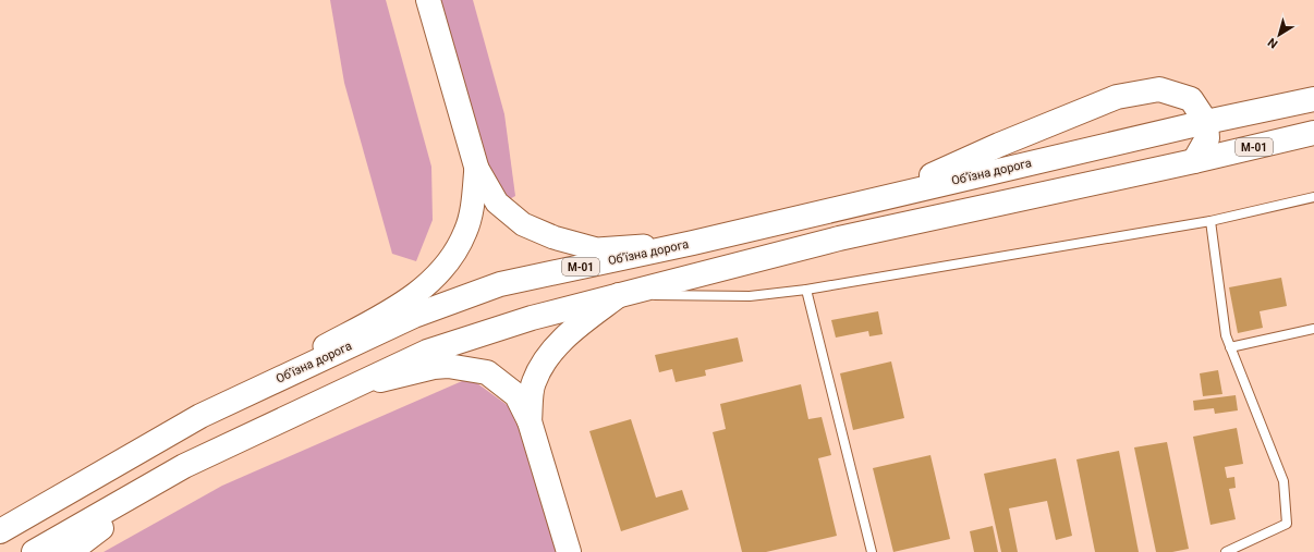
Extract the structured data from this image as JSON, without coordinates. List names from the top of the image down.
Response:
{
  "streets": {
    "main road": ["М-01", "Обʼїзна дорога"]
  },
  "north": "bottom left"
}
